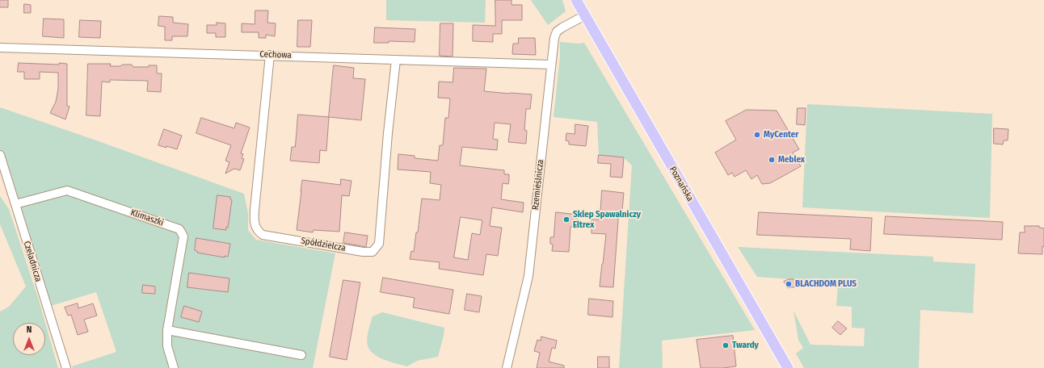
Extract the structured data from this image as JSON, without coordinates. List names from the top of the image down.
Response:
{
  "streets": {
    "main road": ["Poznańska"],
    "street": [
      "Cechowa",
      "Rzemieślnicza",
      "Klimaszki",
      "Spółdzielcza",
      "Czeladnicza"
    ]
  },
  "crossings": [
    ["Cechowa", "Rzemieślnicza"],
    ["Cechowa", "Spółdzielcza"],
    ["Poznańska", "Rzemieślnicza"],
    ["Klimaszki", "Czeladnicza"]
  ],
  "places": [
    "MyCenter",
    "Meblex",
    "Sklep Spawalniczy Eltrex",
    "BLACHDOM PLUS",
    "Twardy"
  ],
  "north": "top"
}
